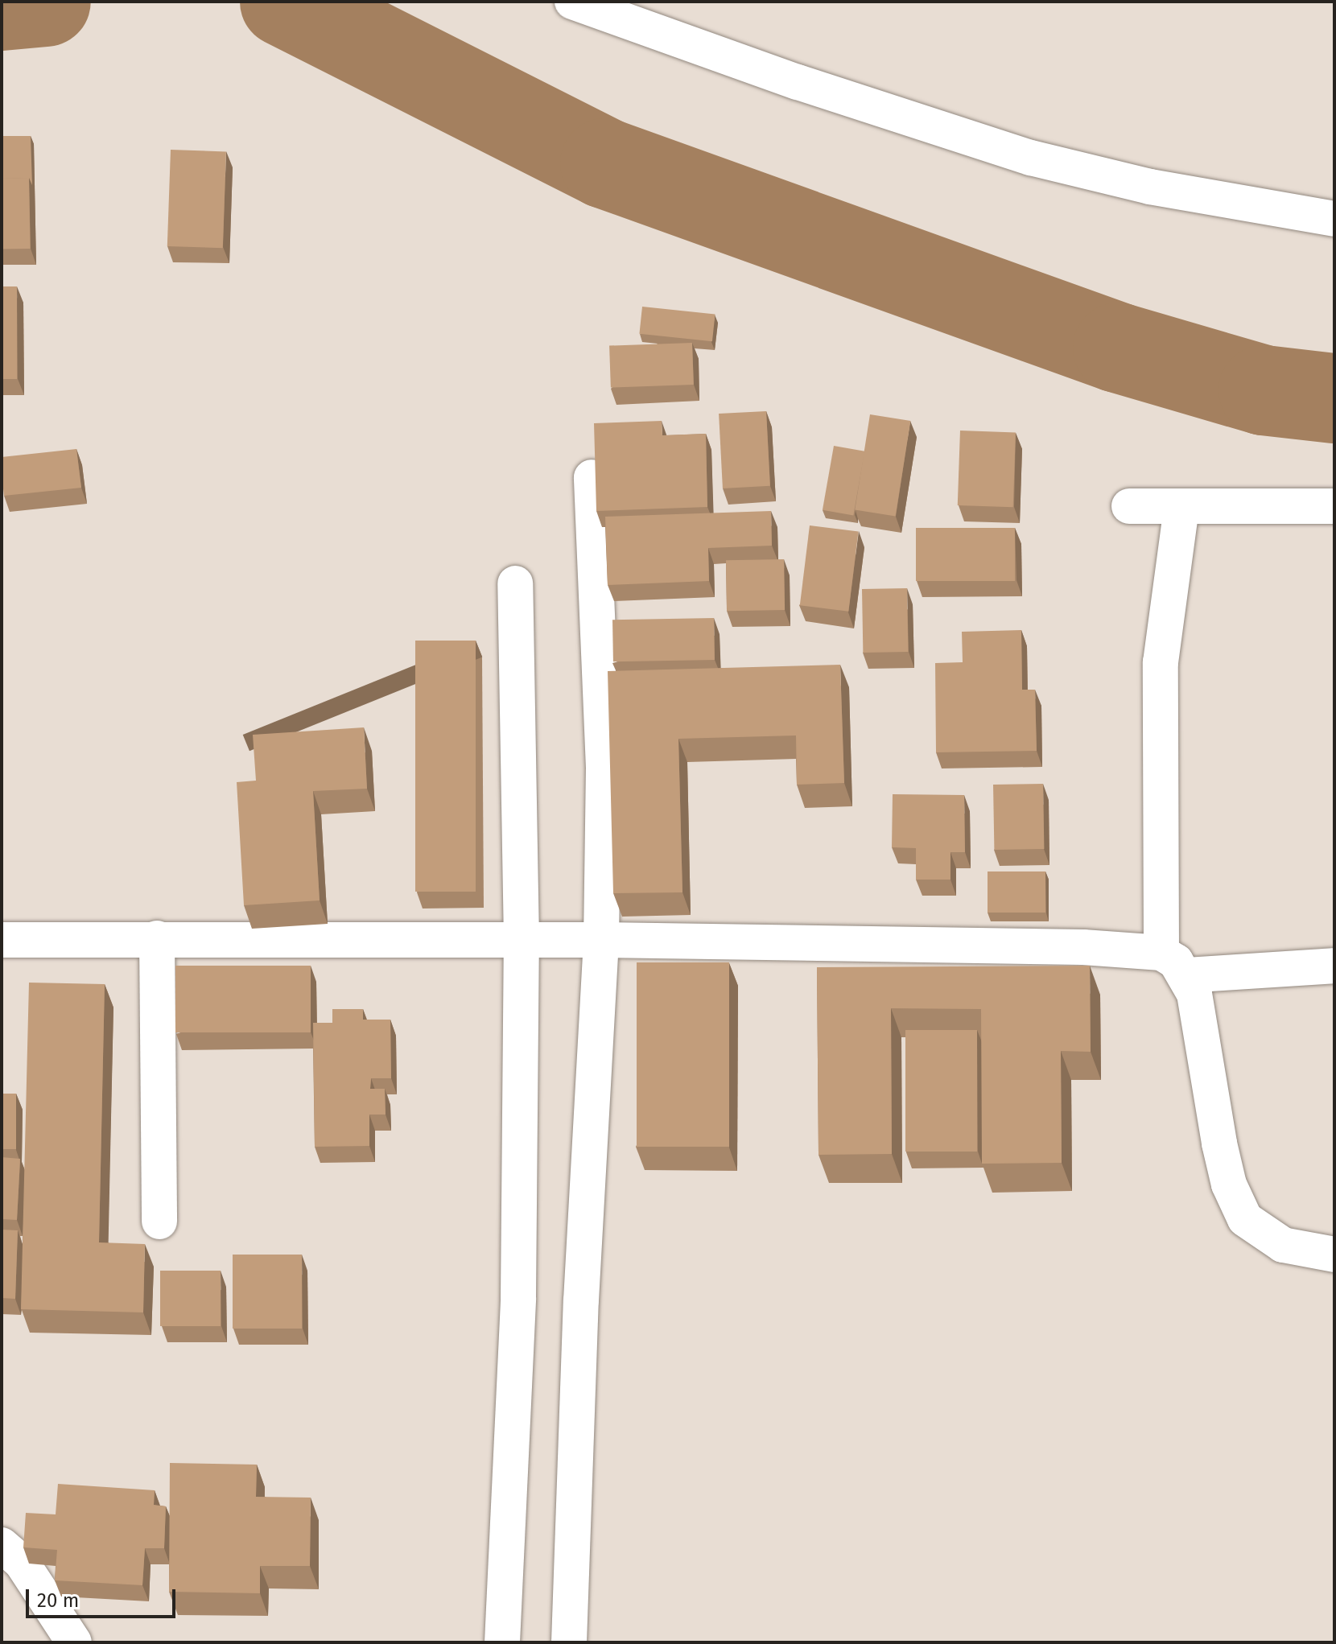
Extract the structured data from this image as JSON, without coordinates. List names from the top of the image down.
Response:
{
  "scale_bar": "20 m"
}
